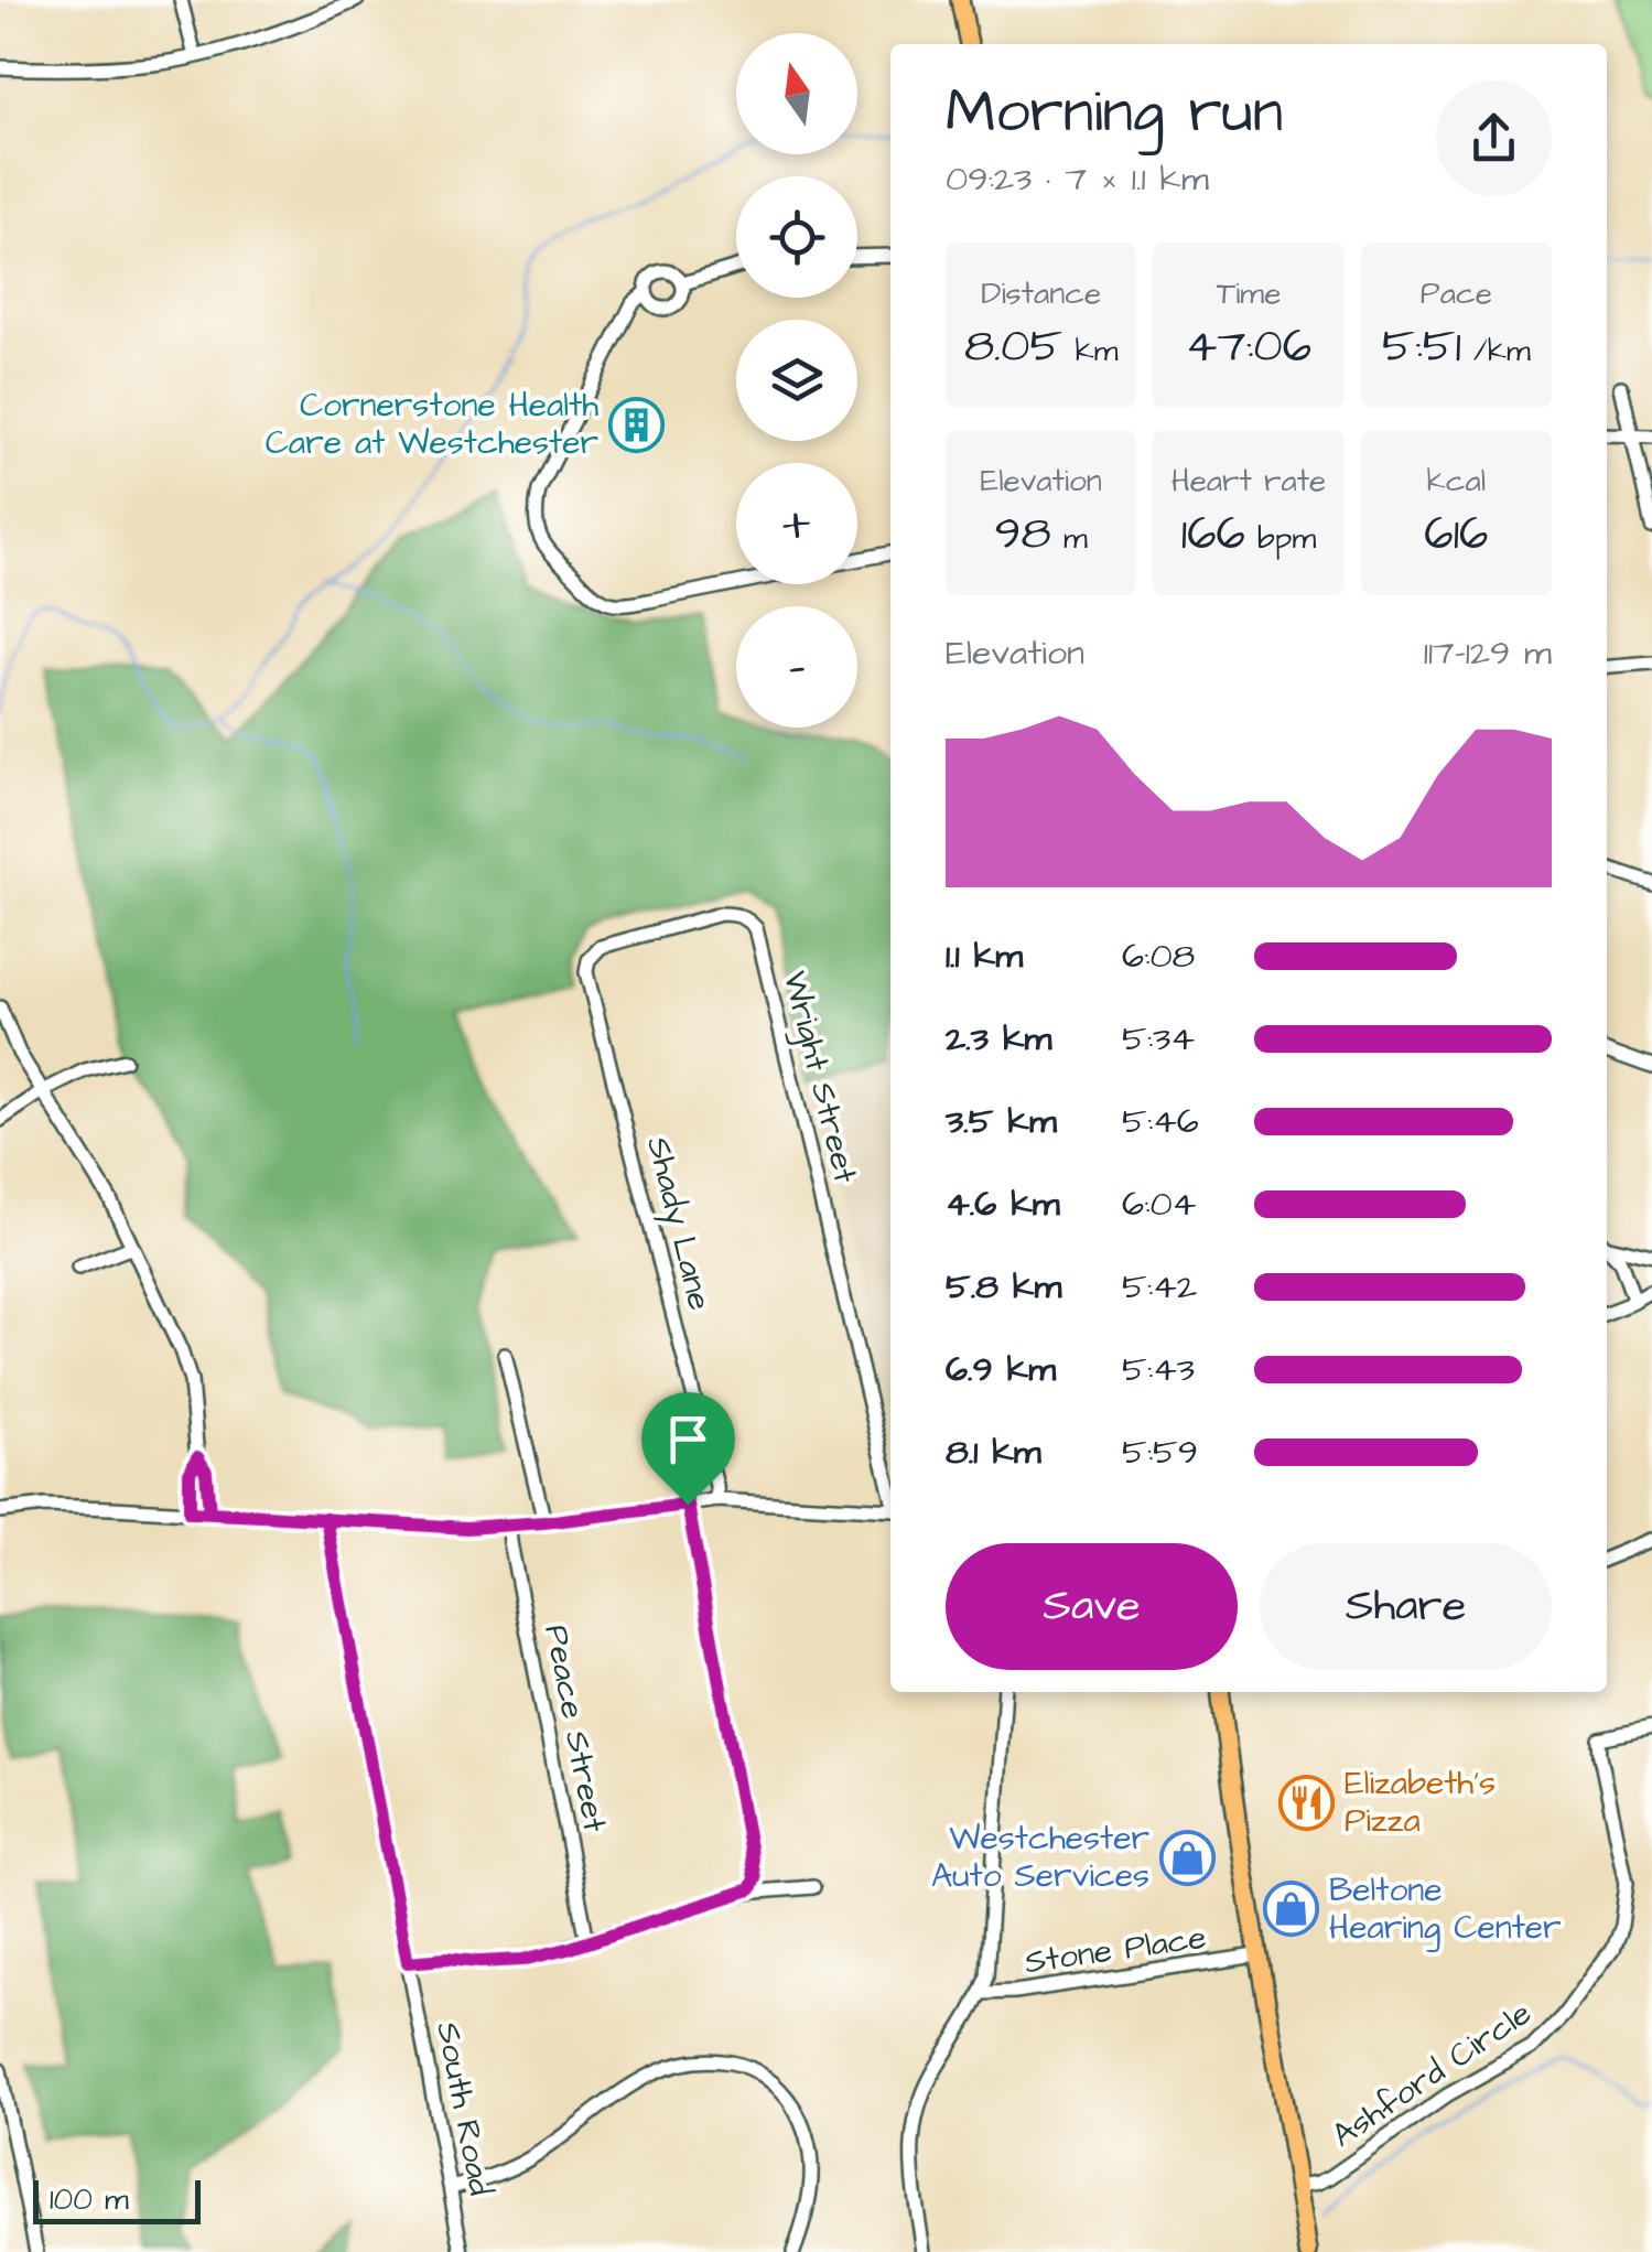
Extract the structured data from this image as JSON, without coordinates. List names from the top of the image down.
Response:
{
  "streets": {
    "street": [
      "Wright Street",
      "Shady Lane",
      "Peace Street",
      "Stone Place",
      "Ashford Circle",
      "South Road"
    ]
  },
  "crossings": [
    ["Wright Street", "Shady Lane"]
  ],
  "places": {
    "building": ["Cornerstone Health Care at Westchester"],
    "restaurant": ["Elizabeth's Pizza"],
    "shop": ["Westchester Auto Services", "Beltone Hearing Center"]
  },
  "scale_bar": "100 m",
  "north": "top",
  "page": {
    "map_buttons": ["+", "−"],
    "heading": ["Morning run", "09:23 · 7 × 1.1 km"],
    "stats": [
      ["Distance", "8.05 km"],
      ["Time", "47:06"],
      ["Pace", "5:51 /km"],
      ["Elevation", "98 m"],
      ["Heart rate", "166 bpm"],
      ["kcal", "616"]
    ],
    "chart": ["Elevation", "117–129 m"],
    "list": [
      {
        "name": "1.1 km",
        "note": "6:08"
      },
      {
        "name": "2.3 km",
        "note": "5:34"
      },
      {
        "name": "3.5 km",
        "note": "5:46"
      },
      {
        "name": "4.6 km",
        "note": "6:04"
      },
      {
        "name": "5.8 km",
        "note": "5:42"
      },
      {
        "name": "6.9 km",
        "note": "5:43"
      },
      {
        "name": "8.1 km",
        "note": "5:59"
      }
    ],
    "buttons": ["Save", "Share"],
    "scale": "100 m"
  }
}
